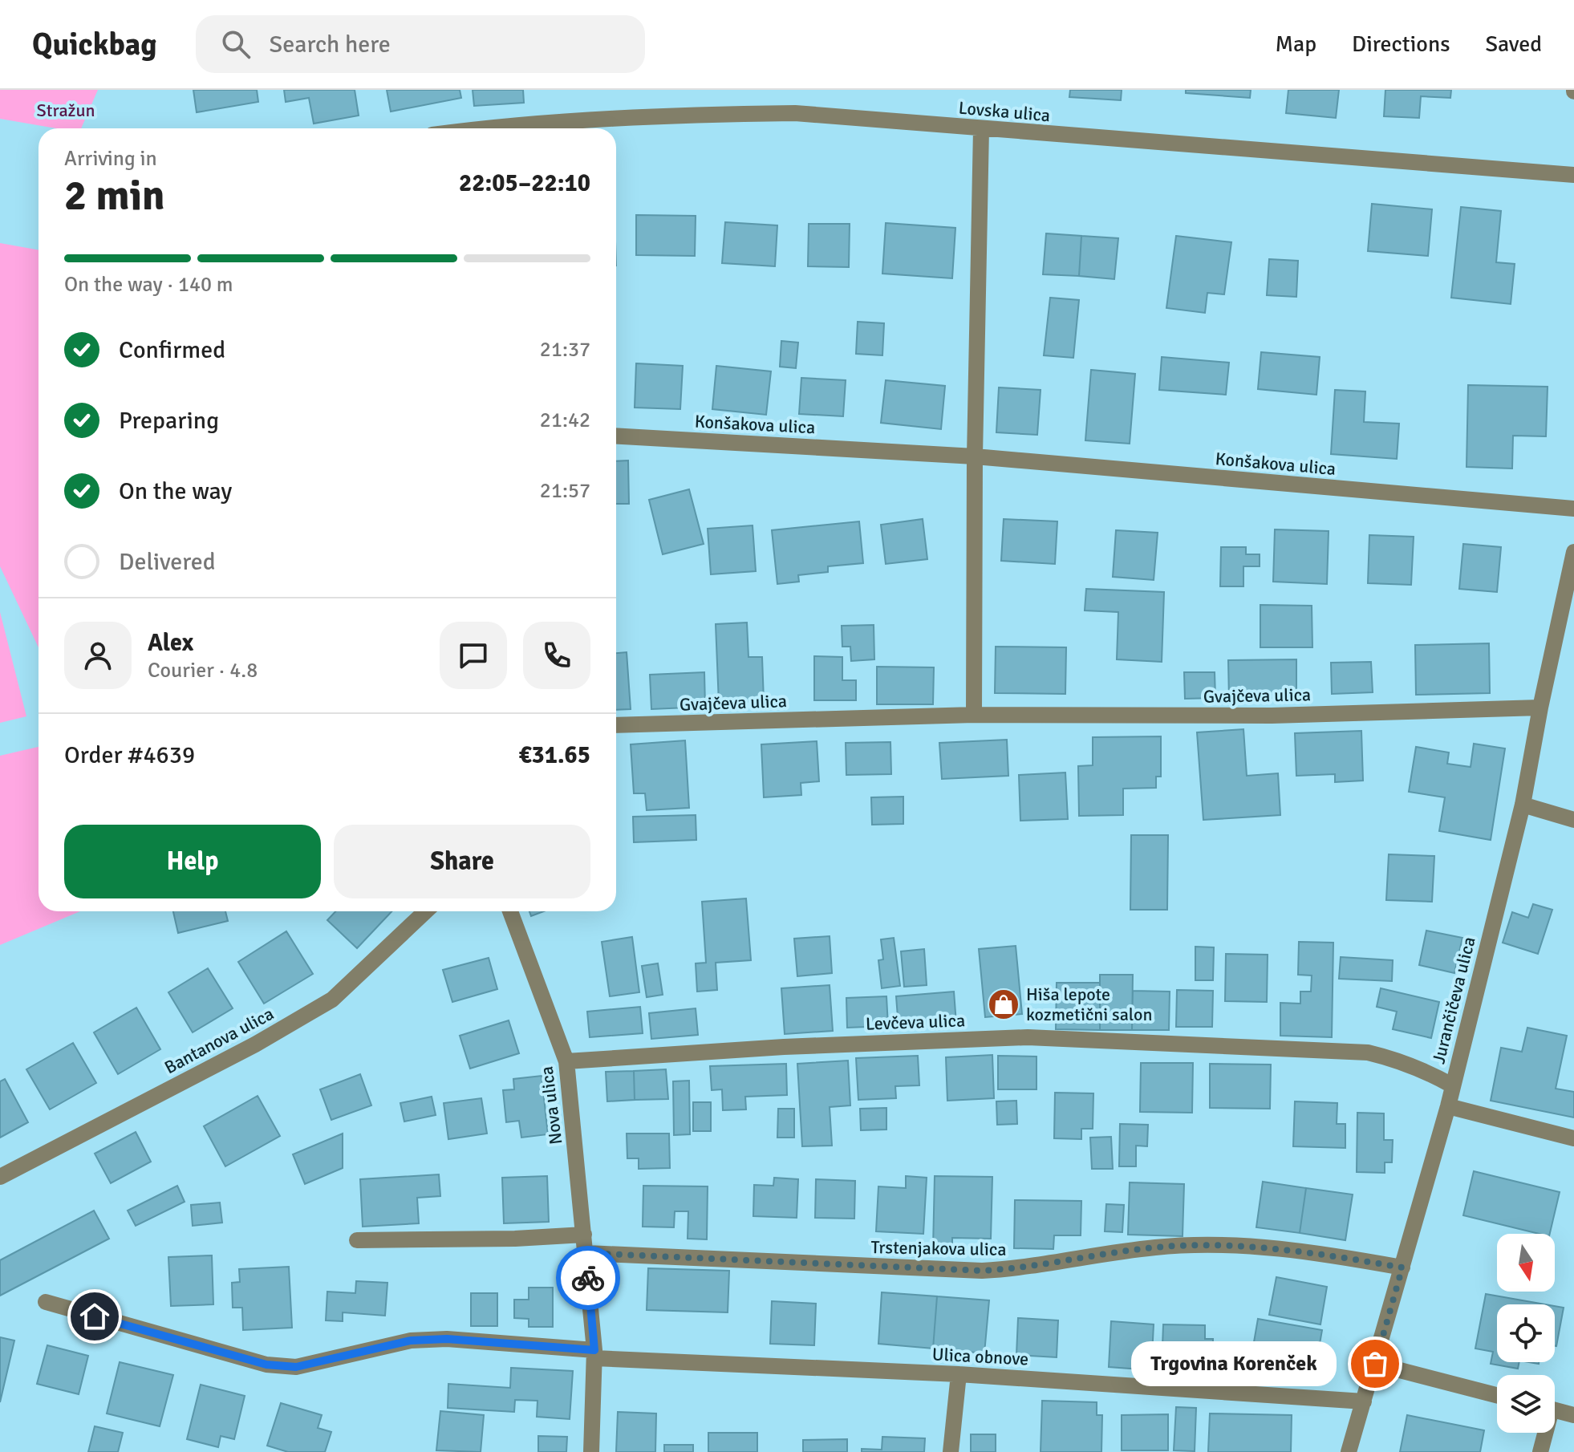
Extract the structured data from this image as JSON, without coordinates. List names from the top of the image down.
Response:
{
  "streets": {
    "street": [
      "Lovska ulica",
      "Konšakova ulica",
      "Gvajčeva ulica",
      "Jurančičeva ulica",
      "Levčeva ulica",
      "Bantanova ulica",
      "Nova ulica",
      "Trstenjakova ulica",
      "Ulica obnove"
    ]
  },
  "crossings": [
    ["Gvajčeva ulica", "Jurančičeva ulica"],
    ["Jurančičeva ulica", "Levčeva ulica"],
    ["Jurančičeva ulica", "Trstenjakova ulica"],
    ["Jurančičeva ulica", "Ulica obnove"],
    ["Levčeva ulica", "Nova ulica"],
    ["Nova ulica", "Trstenjakova ulica"],
    ["Nova ulica", "Ulica obnove"]
  ],
  "parks": ["Stražun"],
  "places": {
    "shop": ["Hiša lepote kozmetični salon"],
    "other": ["Trgovina Korenček"]
  },
  "north": "bottom",
  "page": {
    "header": "Quickbag",
    "search": "Search here",
    "nav": ["Map", "Directions", "Saved"],
    "heading": ["2 min", "Arriving in", "22:05–22:10"],
    "panel": [
      "Alex",
      "Courier · 4.8",
      "Order #4639",
      "€31.65"
    ],
    "bar": "On the way · 140 m",
    "list": [
      ["Confirmed", "21:37"],
      ["Preparing", "21:42"],
      ["On the way", "21:57"],
      "Delivered"
    ],
    "buttons": ["Help", "Share"],
    "bubble": "Trgovina Korenček"
  }
}
